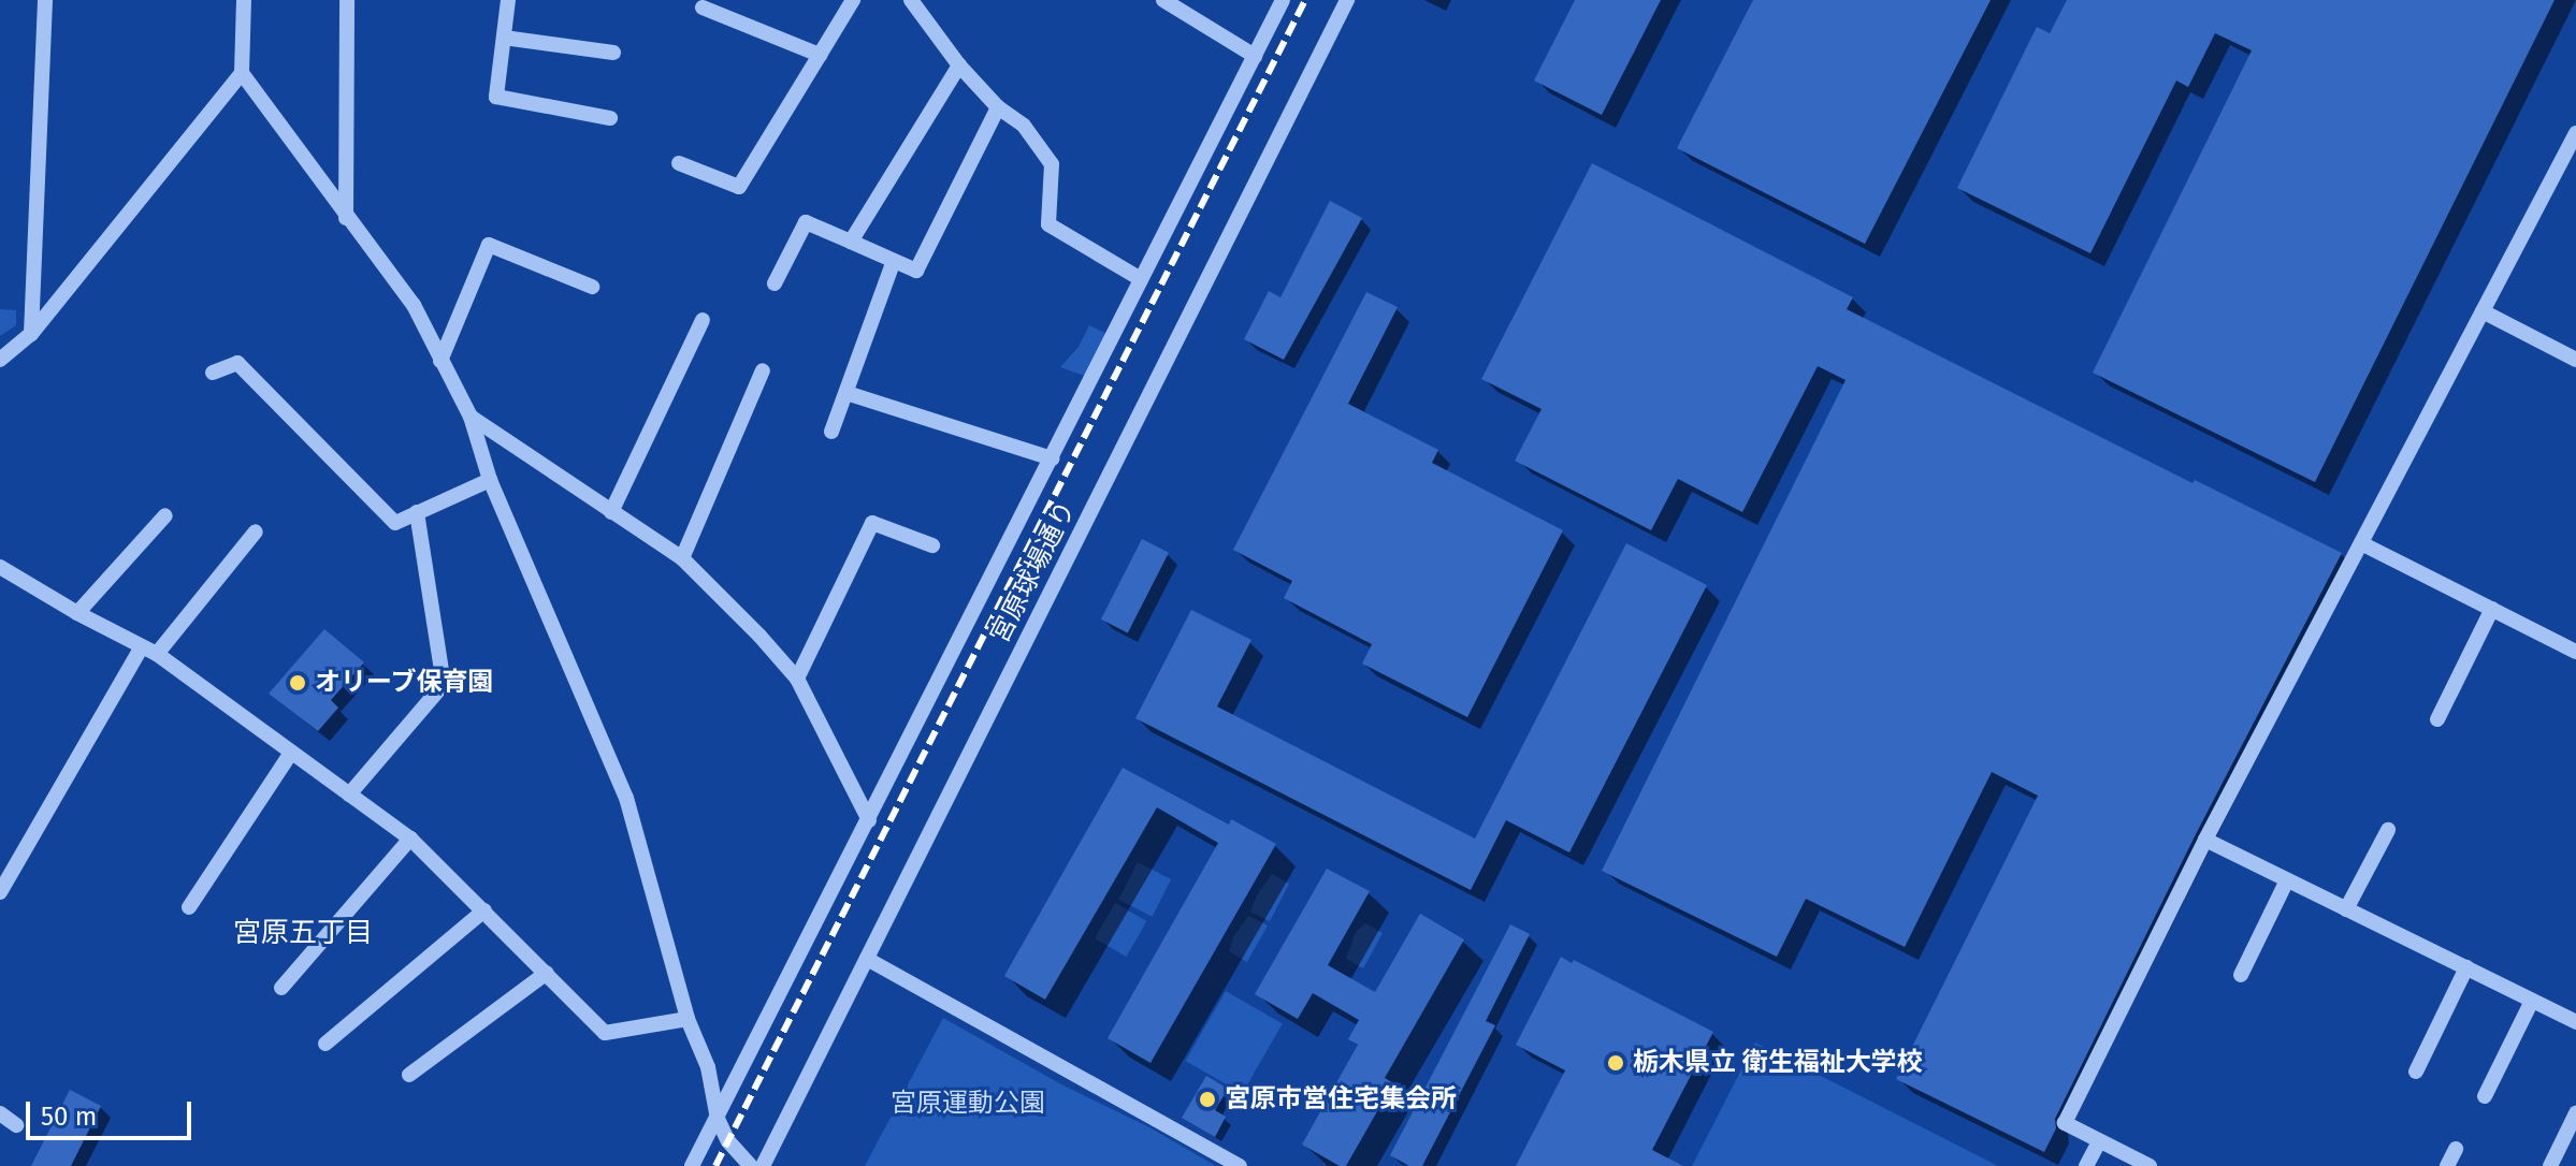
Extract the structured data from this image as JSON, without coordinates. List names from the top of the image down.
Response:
{
  "streets": {
    "street": ["宮原球場通り"]
  },
  "districts": ["宮原五丁目"],
  "parks": ["宮原運動公園"],
  "places": ["オリーブ保育園", "栃木県立 衛生福祉大学校", "宮原市営住宅集会所"],
  "scale_bar": "50 m"
}
